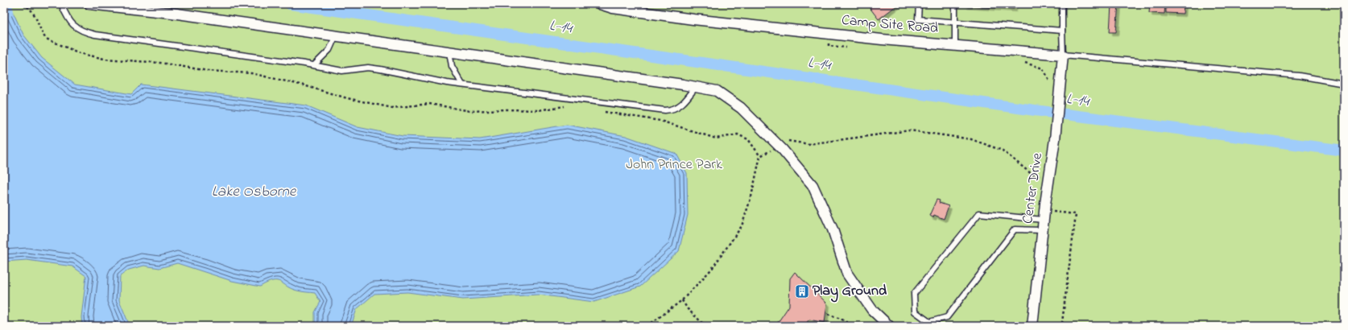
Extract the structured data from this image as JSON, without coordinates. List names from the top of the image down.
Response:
{
  "streets": {
    "street": ["Camp Site Road", "Center Drive"]
  },
  "crossings": [
    ["Camp Site Road", "Center Drive"]
  ],
  "water": ["L-14", "Lake Osborne"],
  "parks": ["John Prince Park"],
  "places": {
    "building": ["Play Ground"]
  }
}
